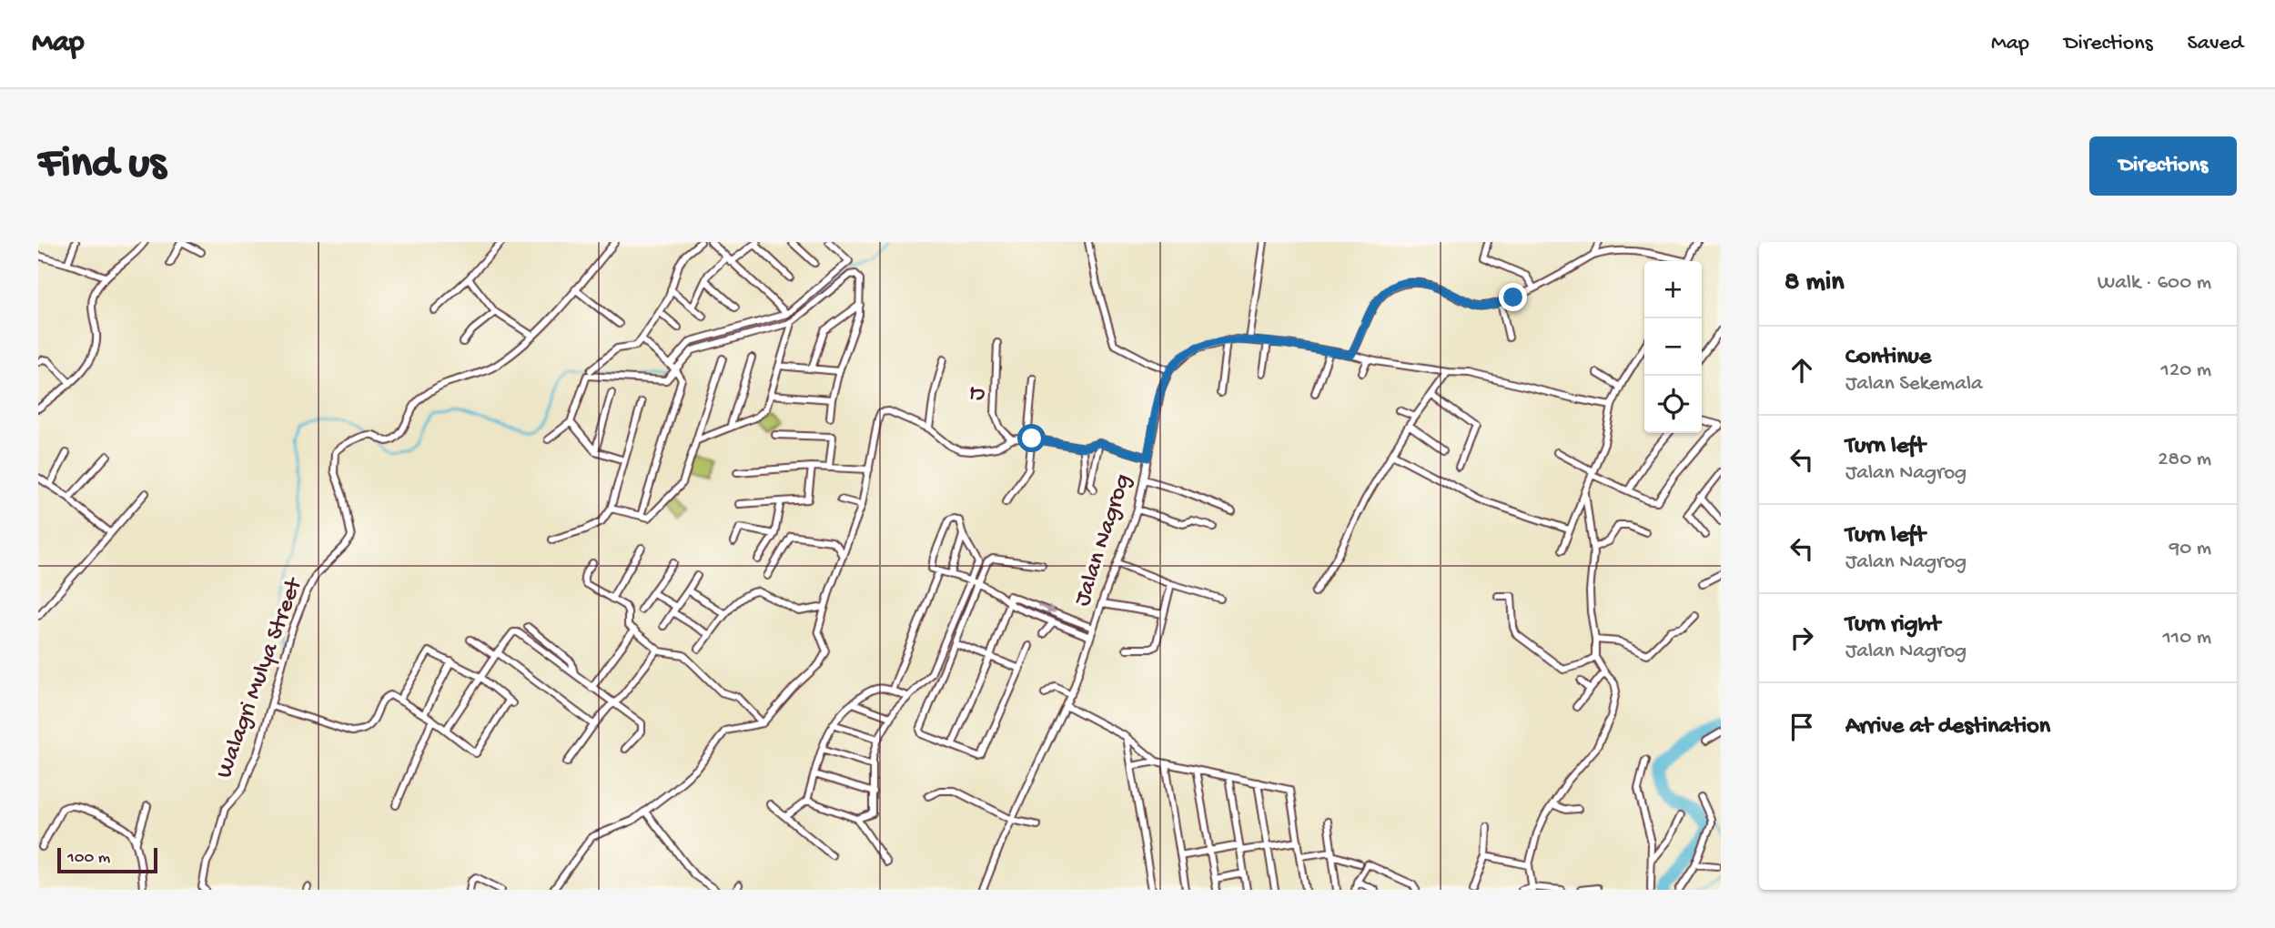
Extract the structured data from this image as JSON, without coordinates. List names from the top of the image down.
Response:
{
  "streets": {
    "street": ["J", "Jalan Nagrog", "Walagri Mulya Street"]
  },
  "scale_bar": "100 m",
  "page": {
    "header": "Map",
    "nav": ["Map", "Directions", "Saved"],
    "buttons": "Directions",
    "title": "Find us",
    "heading": ["8 min", "Walk · 600 m"],
    "map_buttons": ["+", "−"],
    "list": [
      ["Continue", "Jalan Sekemala", "120 m"],
      ["Turn left", "Jalan Nagrog", "280 m"],
      ["Turn left", "Jalan Nagrog", "90 m"],
      ["Turn right", "Jalan Nagrog", "110 m"],
      "Arrive at destination"
    ],
    "scale": "100 m"
  }
}
